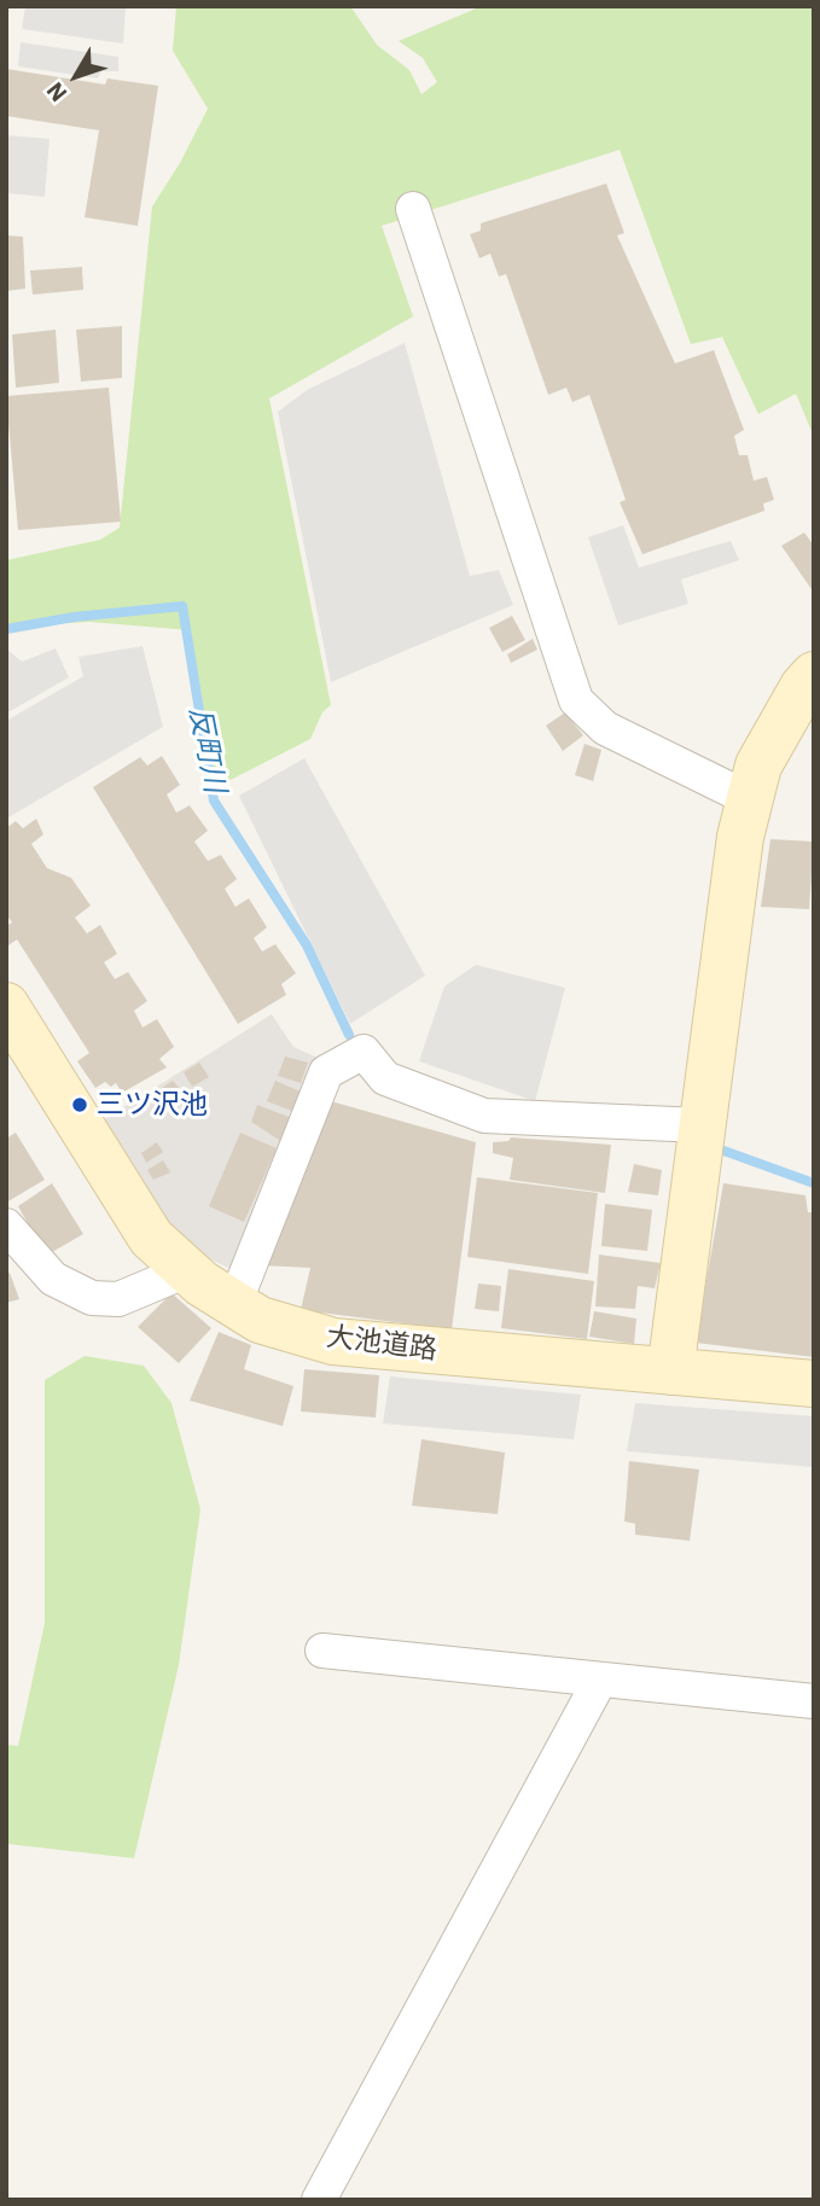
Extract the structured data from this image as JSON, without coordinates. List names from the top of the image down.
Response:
{
  "streets": {
    "street": ["大池道路"]
  },
  "water": ["反町川"],
  "places": ["三ツ沢池"],
  "north": "bottom left"
}
